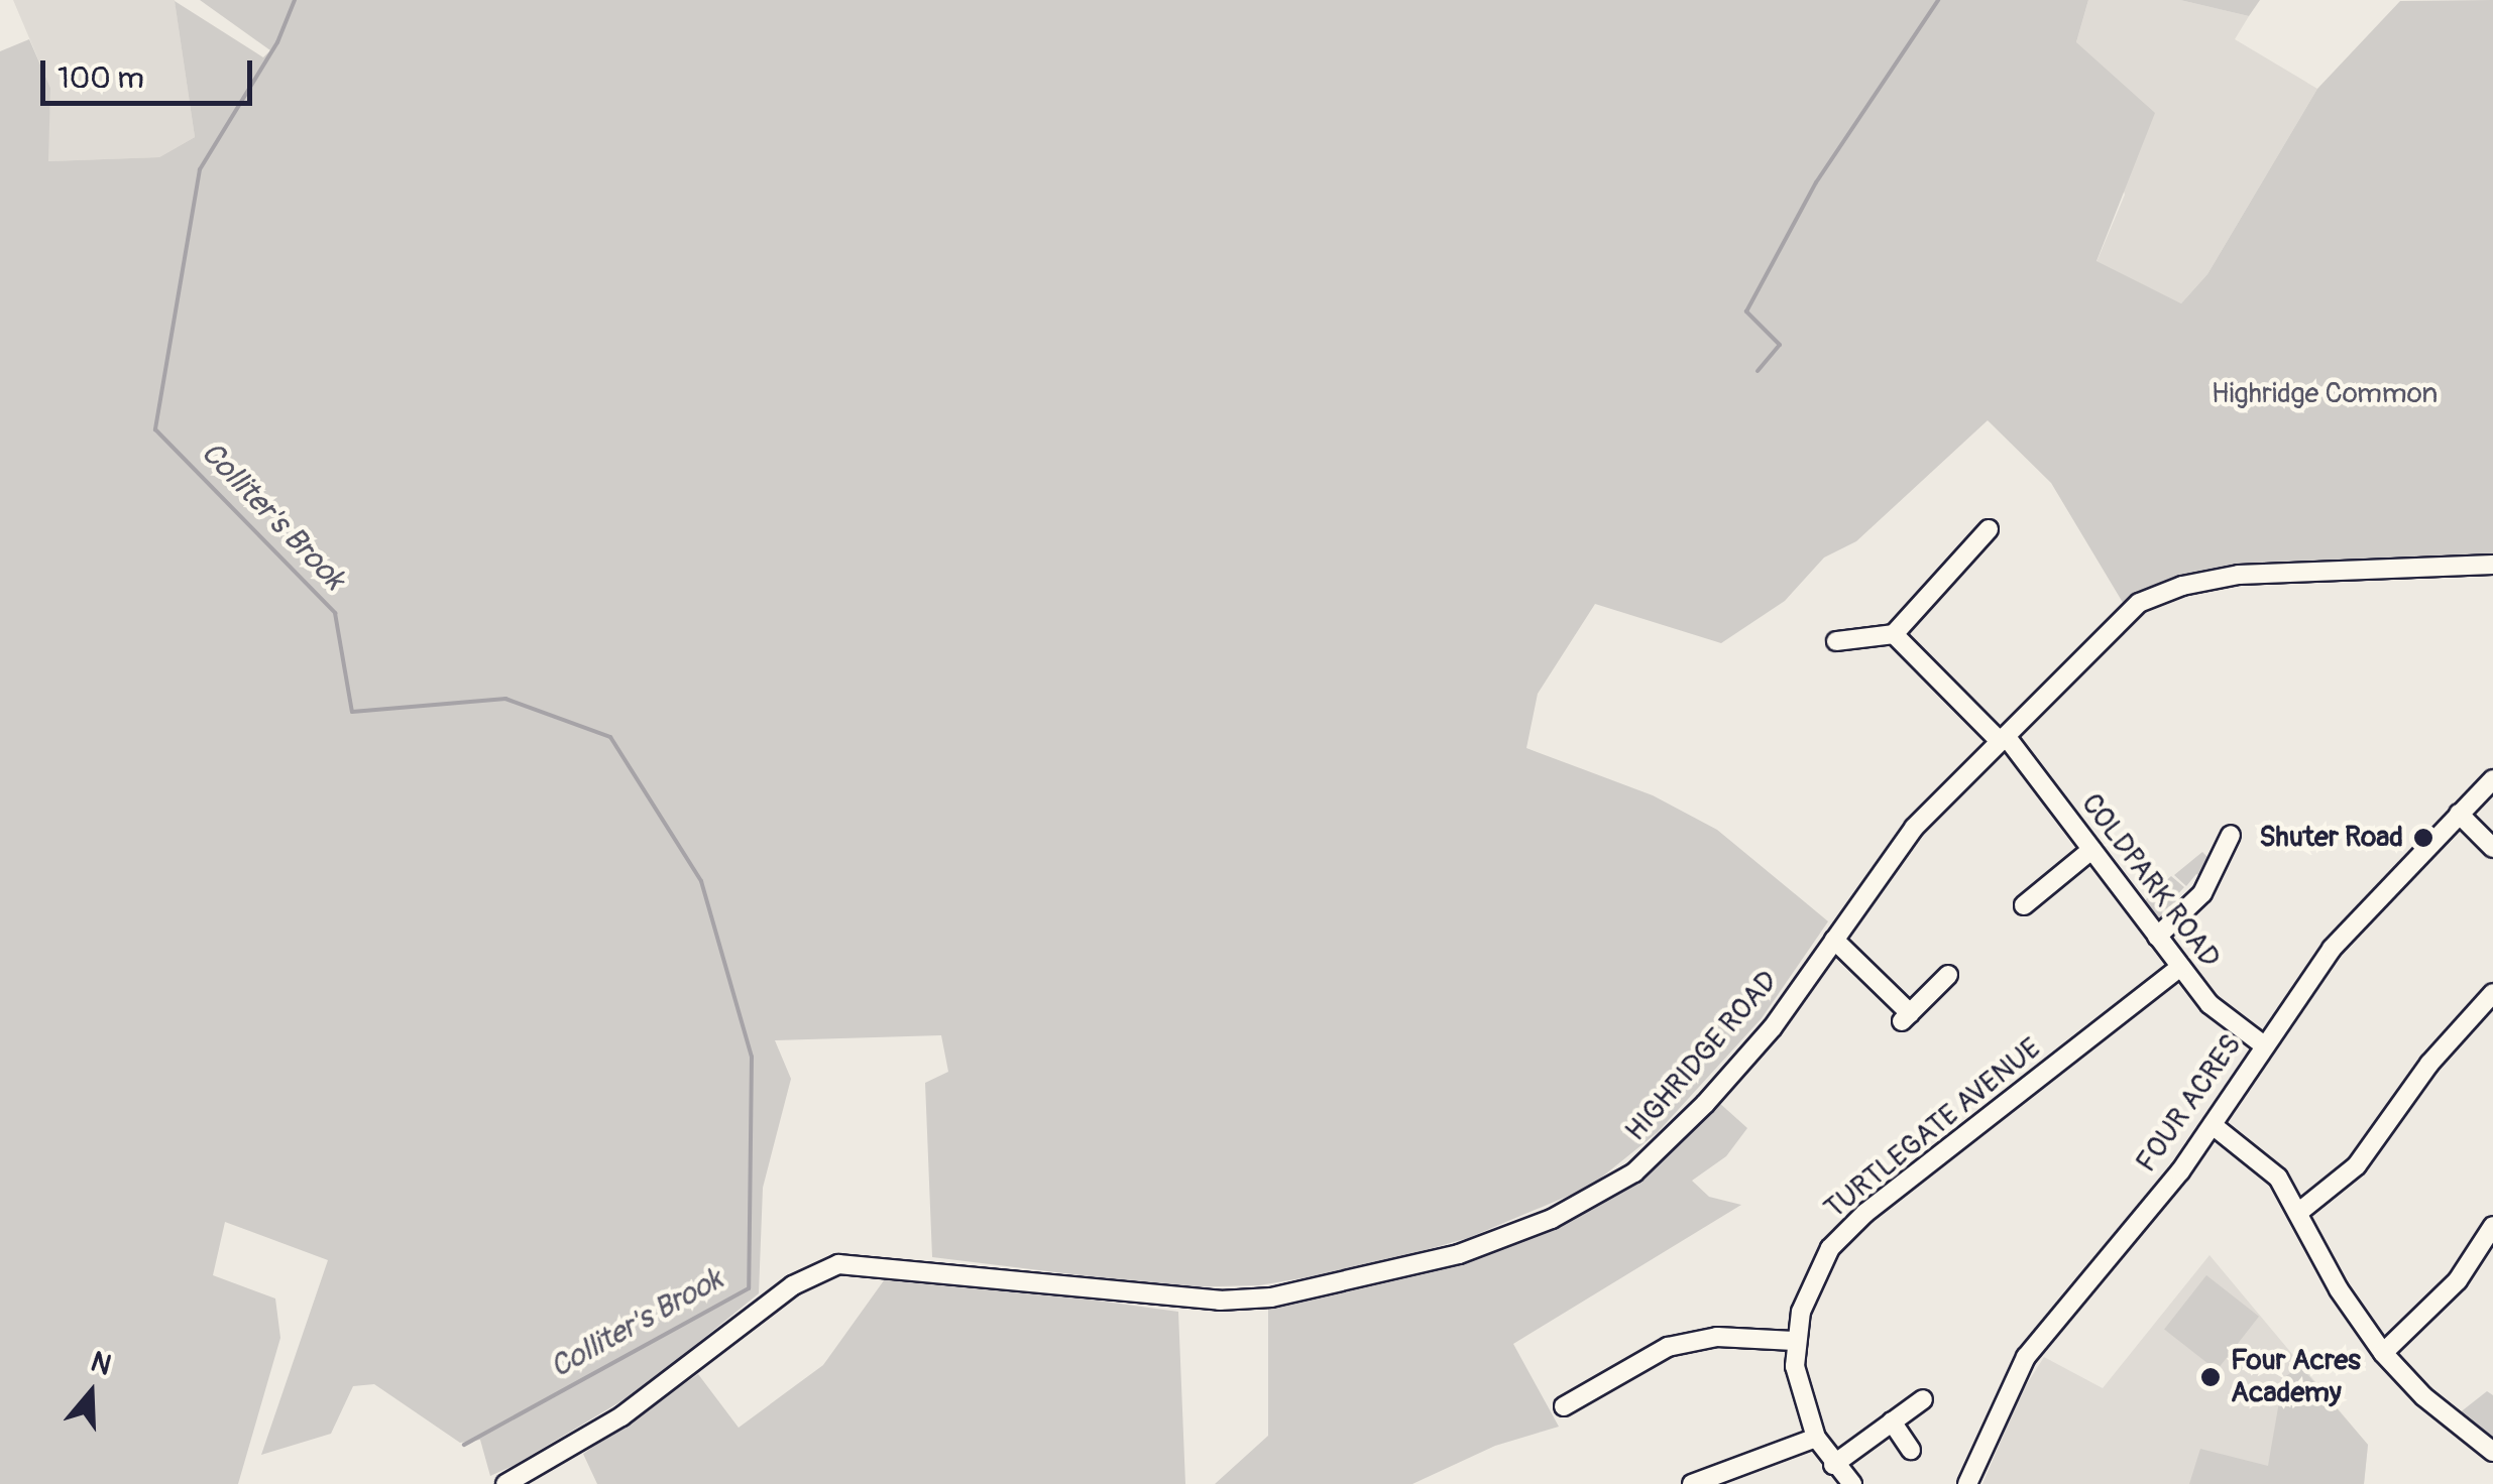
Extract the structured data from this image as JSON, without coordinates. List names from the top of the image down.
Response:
{
  "streets": {
    "street": [
      "COLDPARK ROAD",
      "HIGHRIDGE ROAD",
      "FOUR ACRES",
      "TURTLEGATE AVENUE"
    ]
  },
  "crossings": [
    ["COLDPARK ROAD", "HIGHRIDGE ROAD"],
    ["COLDPARK ROAD", "FOUR ACRES"],
    ["COLDPARK ROAD", "TURTLEGATE AVENUE"]
  ],
  "water": ["Colliter's Brook"],
  "parks": ["Highridge Common"],
  "places": ["Shuter Road", "Four Acres Academy"],
  "scale_bar": "100 m",
  "north": "top"
}
